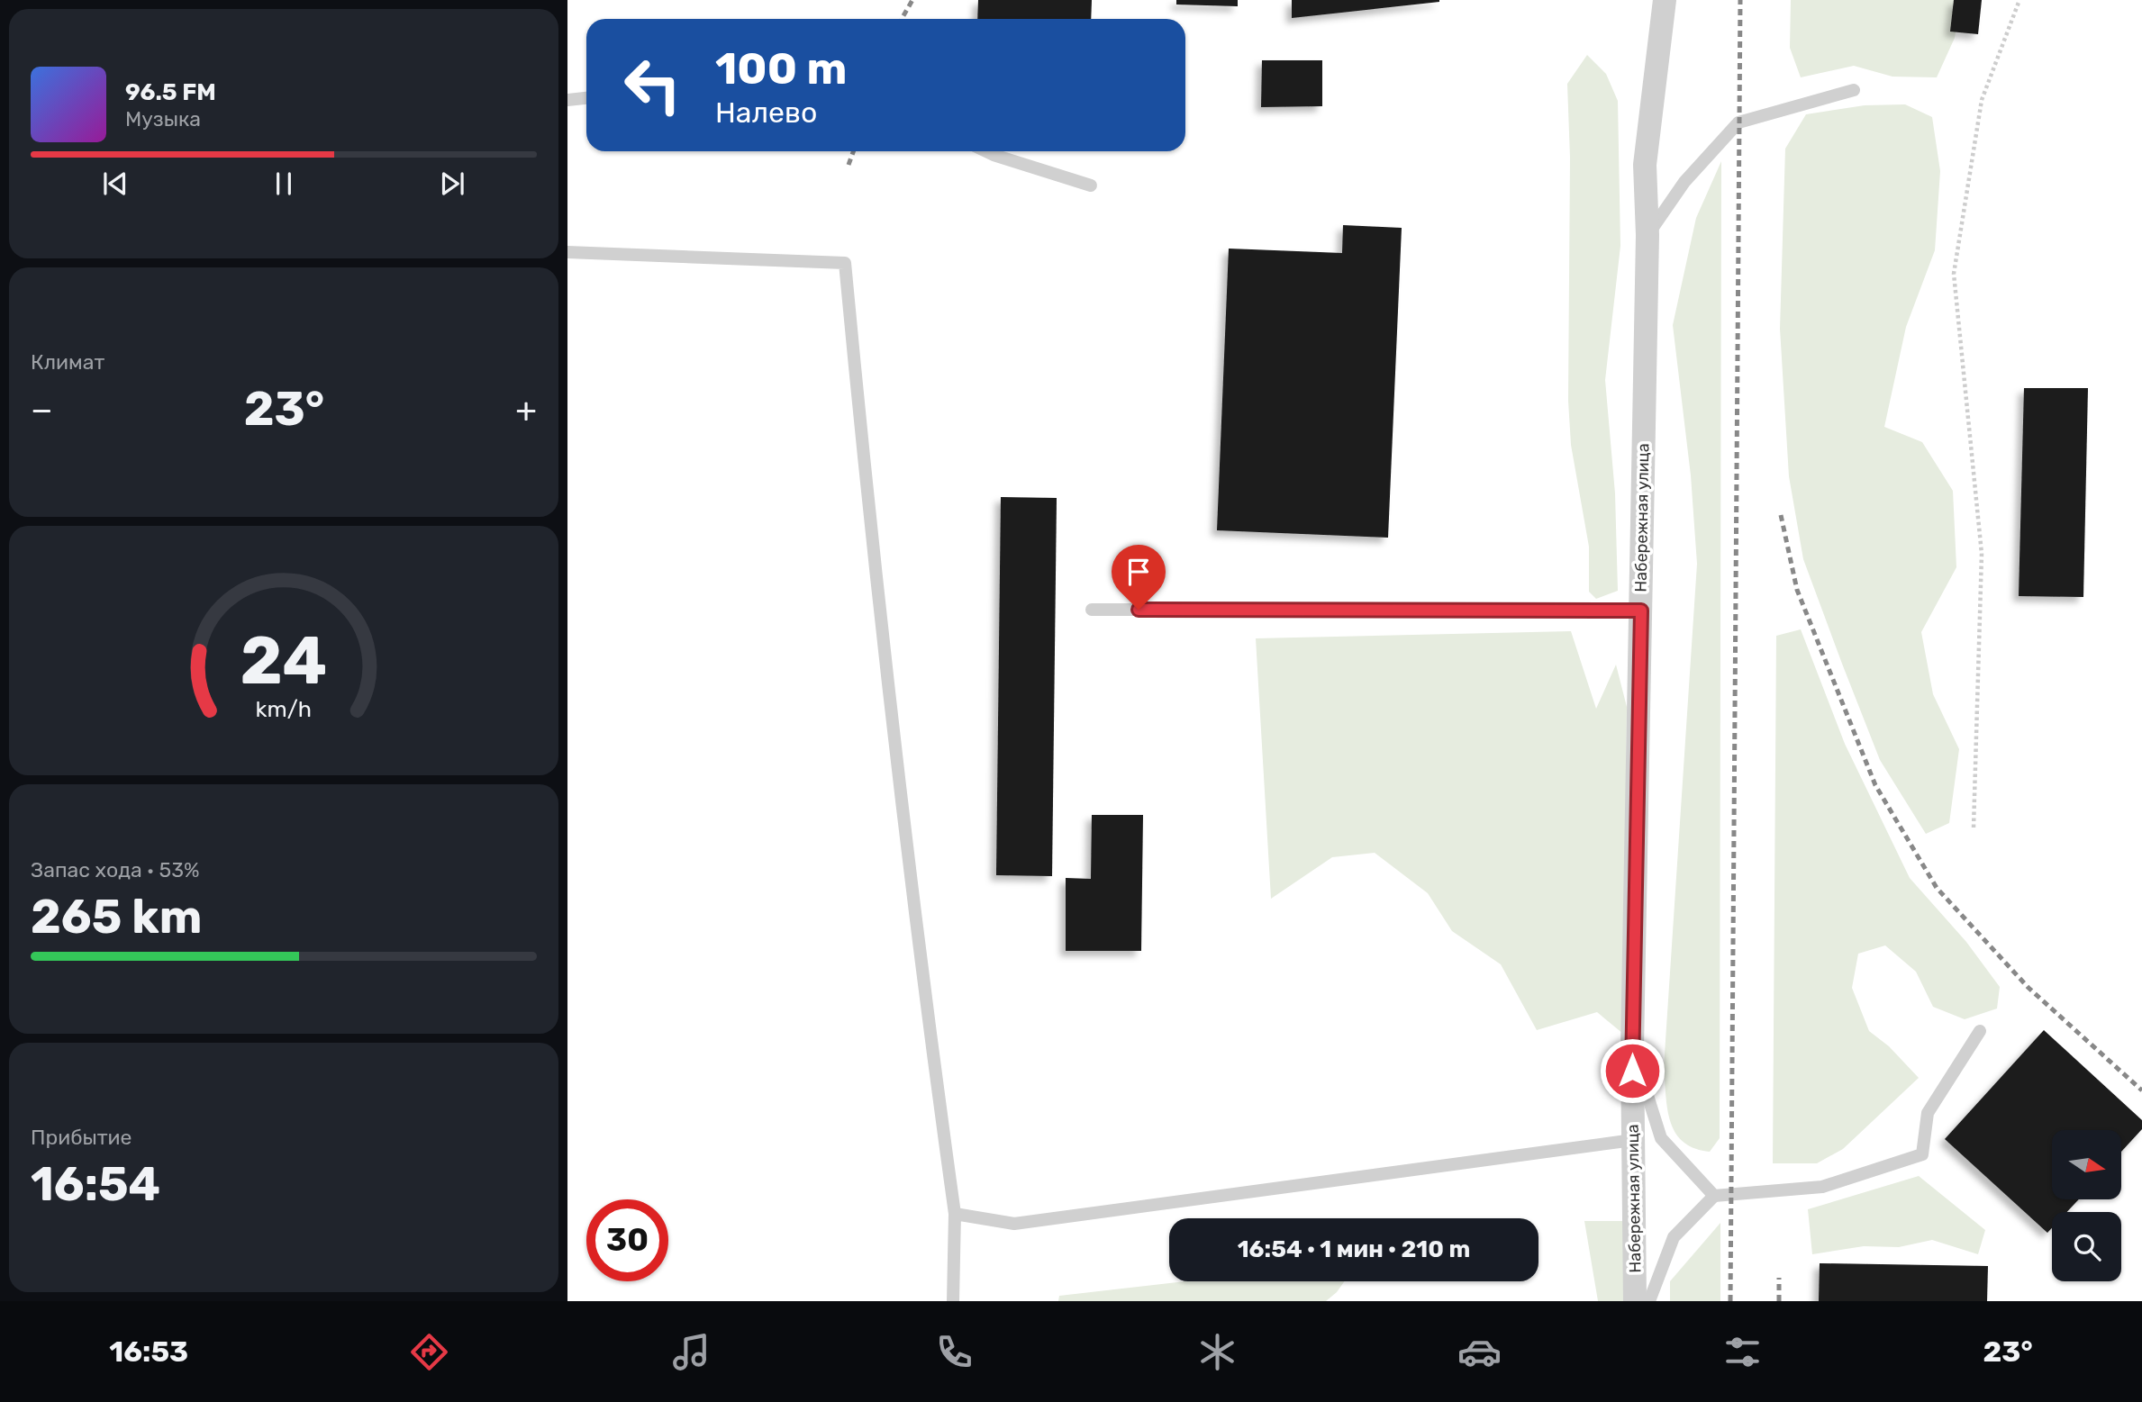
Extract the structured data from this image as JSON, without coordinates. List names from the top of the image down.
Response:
{
  "streets": {
    "street": ["Набережная улица"]
  },
  "north": "right",
  "page": {
    "turn": ["100 m", "Налево"],
    "song": ["96.5 FM", "Музыка"],
    "tile": [
      "Климат",
      ["Запас хода · 53%", "265 km"],
      ["Прибытие", "16:54"]
    ],
    "heat": ["−", "23°", "+"],
    "limit": "30",
    "trip": "16:54 · 1 мин · 210 m",
    "tabs": ["16:53", "23°"],
    "gauge": ["24", "km/h"]
  }
}
